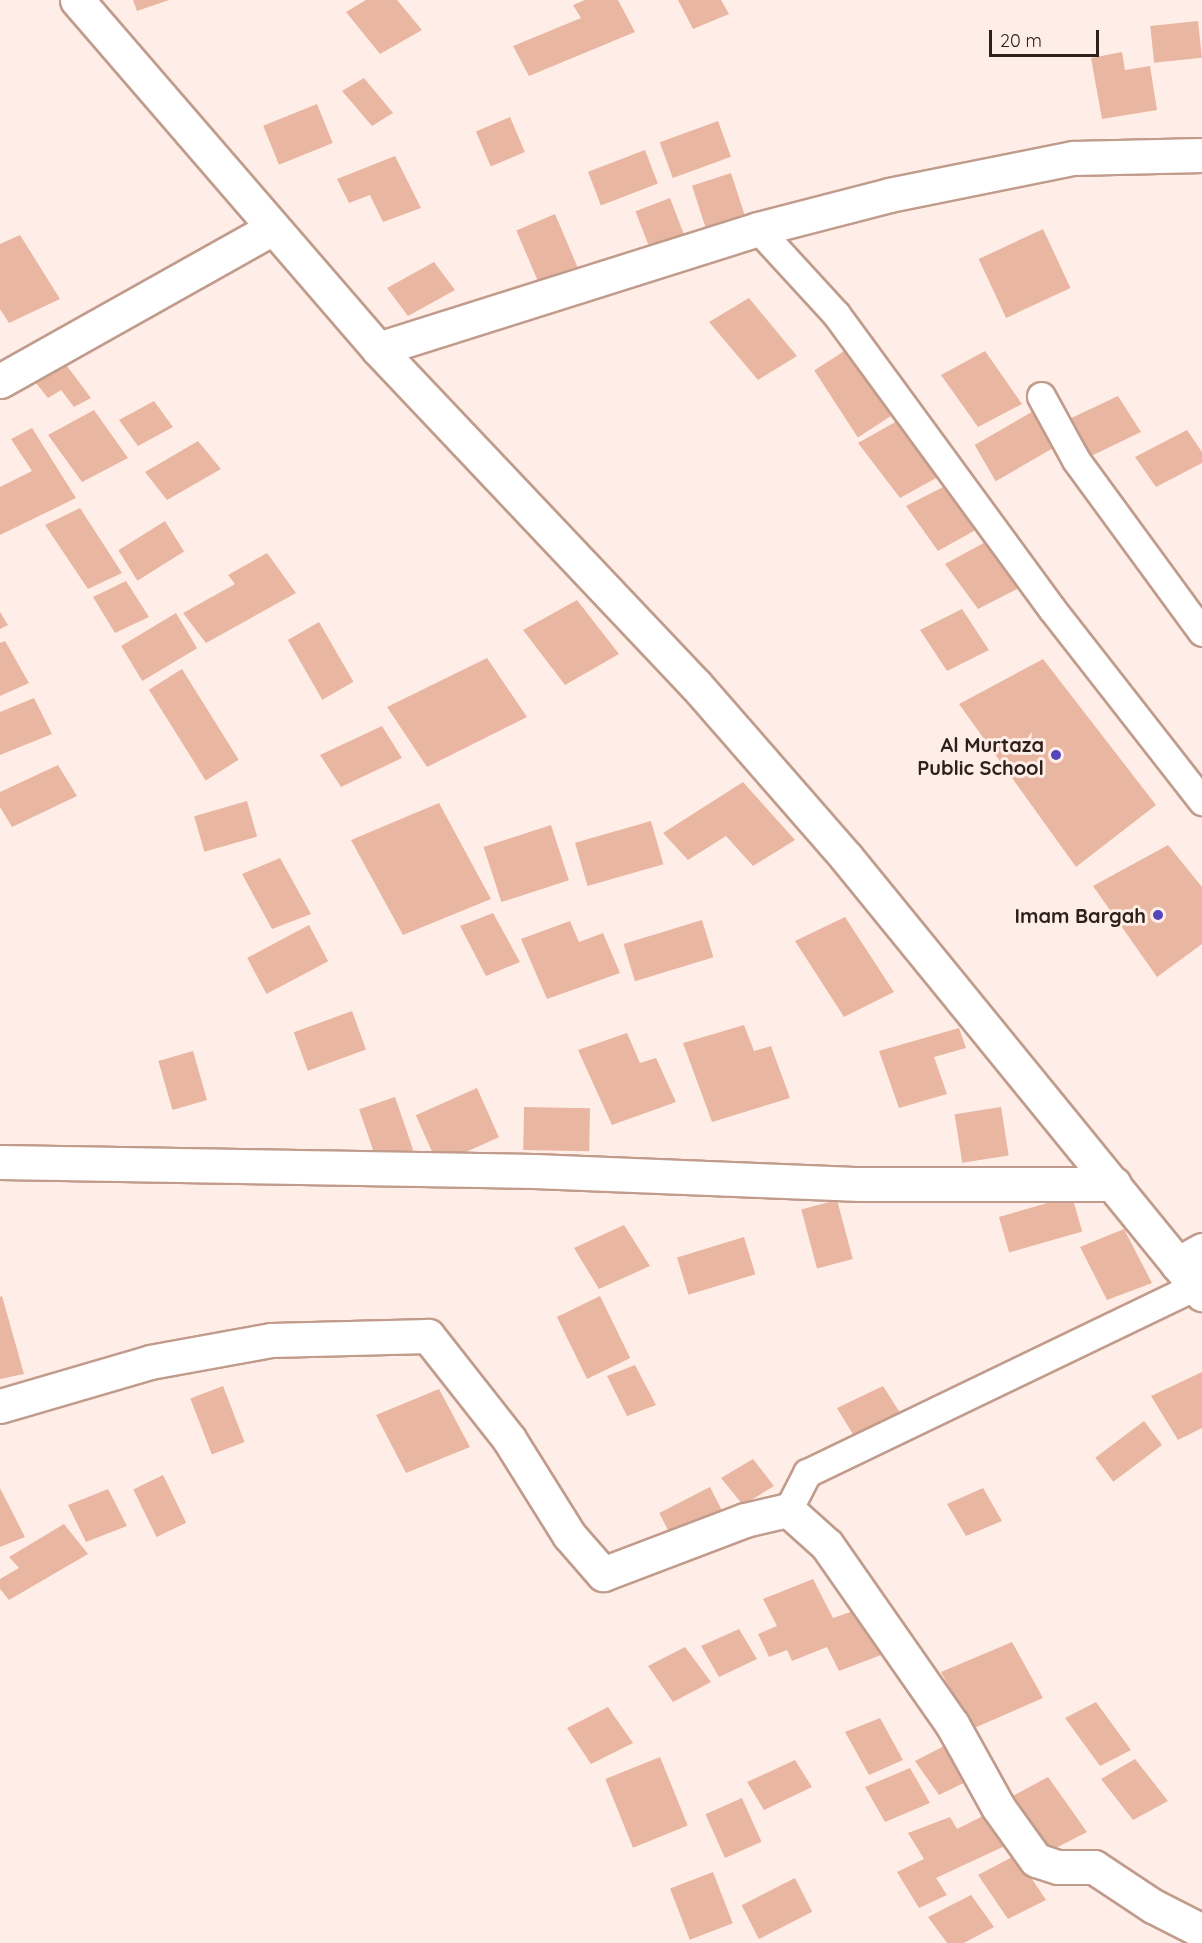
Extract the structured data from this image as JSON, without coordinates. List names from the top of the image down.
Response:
{
  "places": ["Al Murtaza Public School", "Imam Bargah"],
  "scale_bar": "20 m"
}
